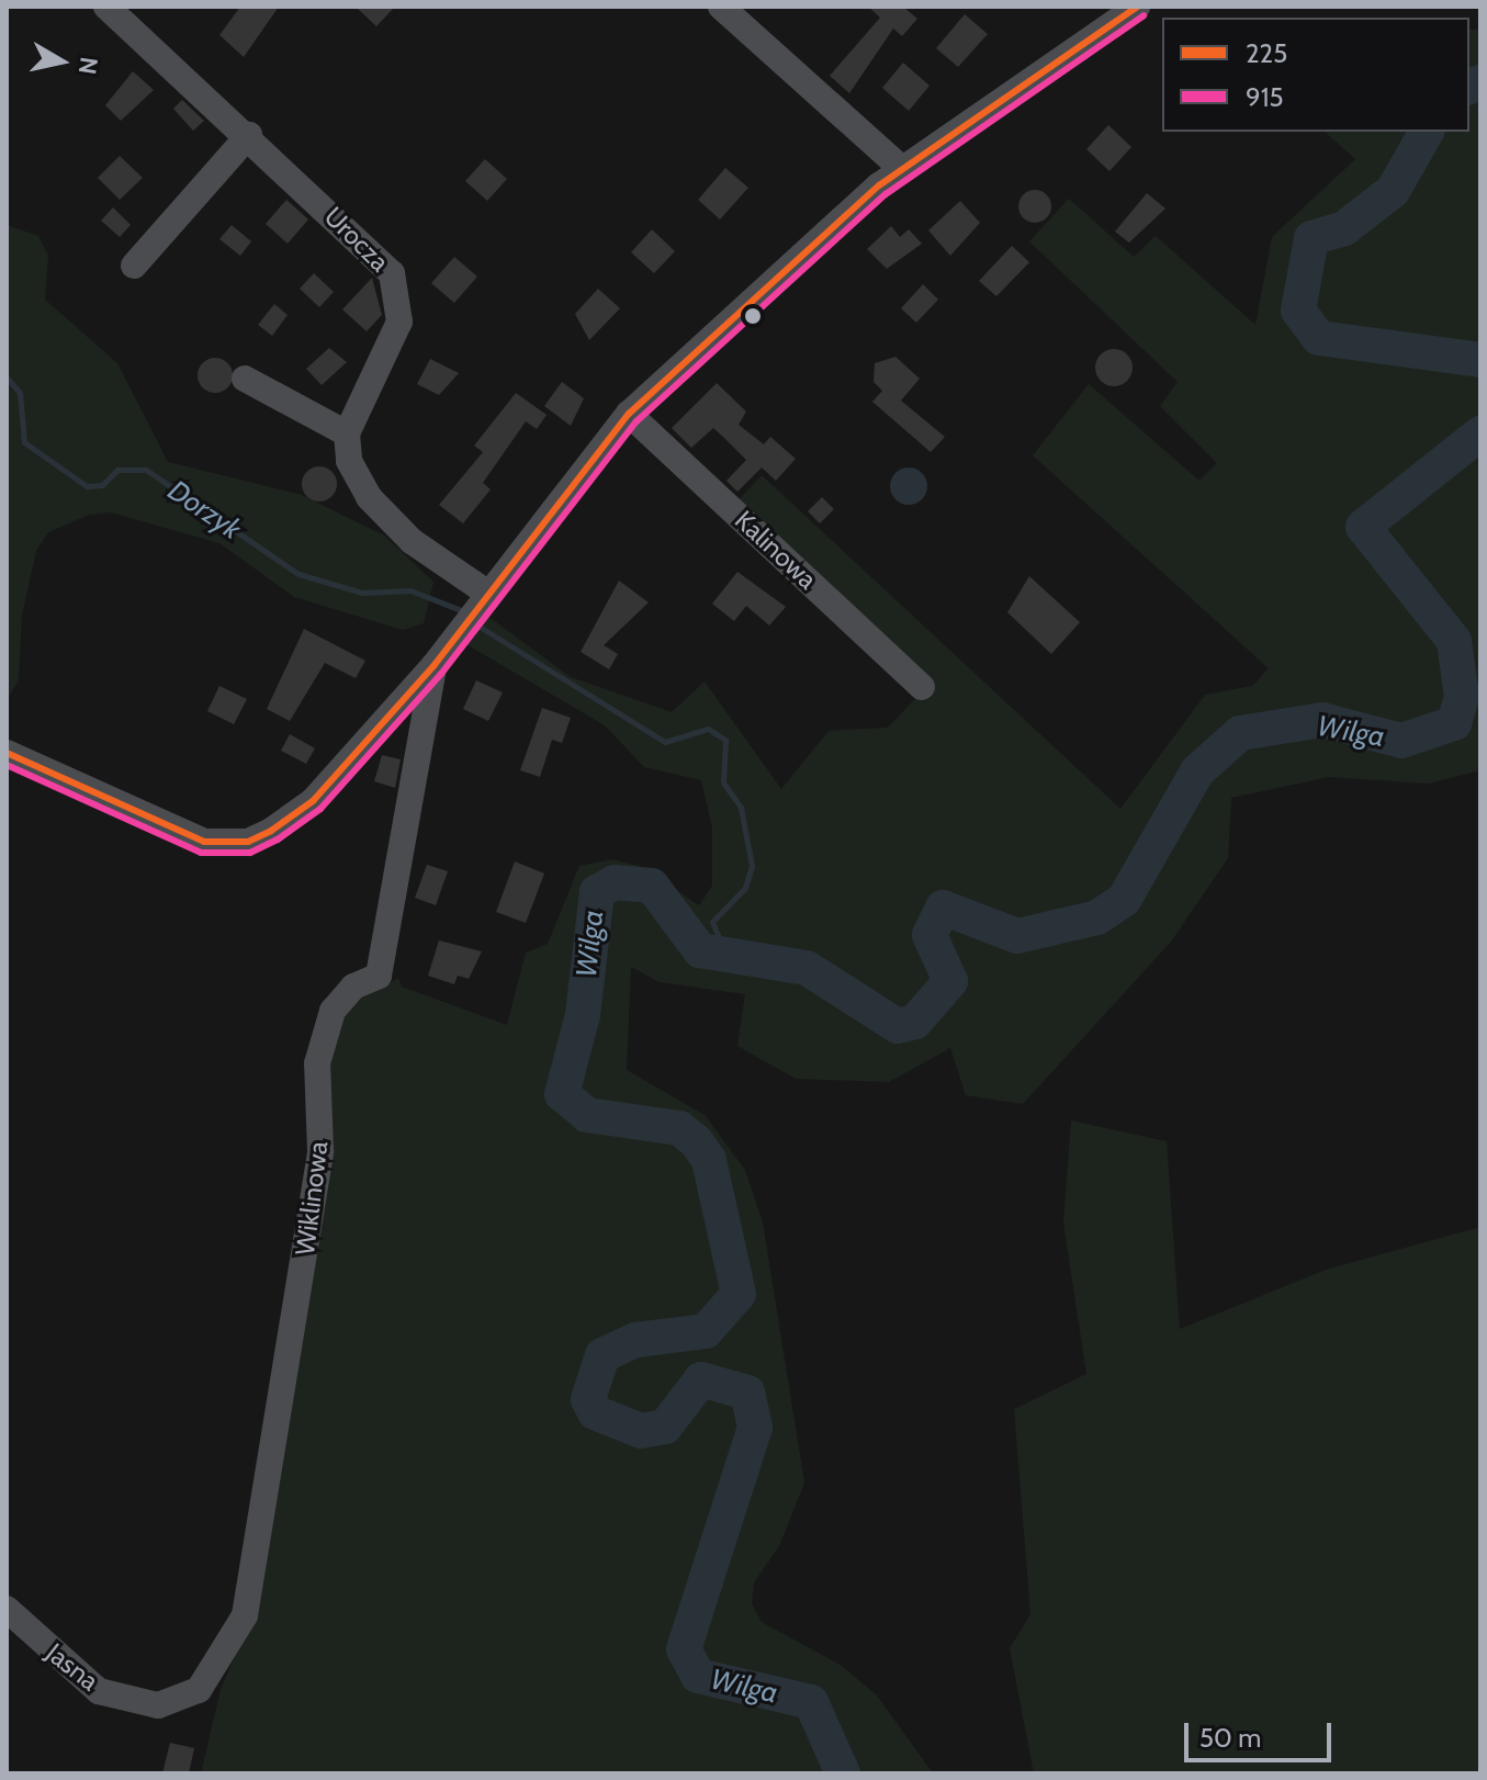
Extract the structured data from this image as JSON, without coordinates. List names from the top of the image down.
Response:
{
  "streets": {
    "street": [
      "Urocza",
      "Kalinowa",
      "Wiklinowa",
      "Jasna"
    ]
  },
  "crossings": [
    ["Wiklinowa", "Jasna"]
  ],
  "water": ["Dorzyk", "Wilga"],
  "lines": ["transit line 225", "transit line 915"],
  "legend": ["225", "915"],
  "scale_bar": "50 m",
  "north": "right"
}
